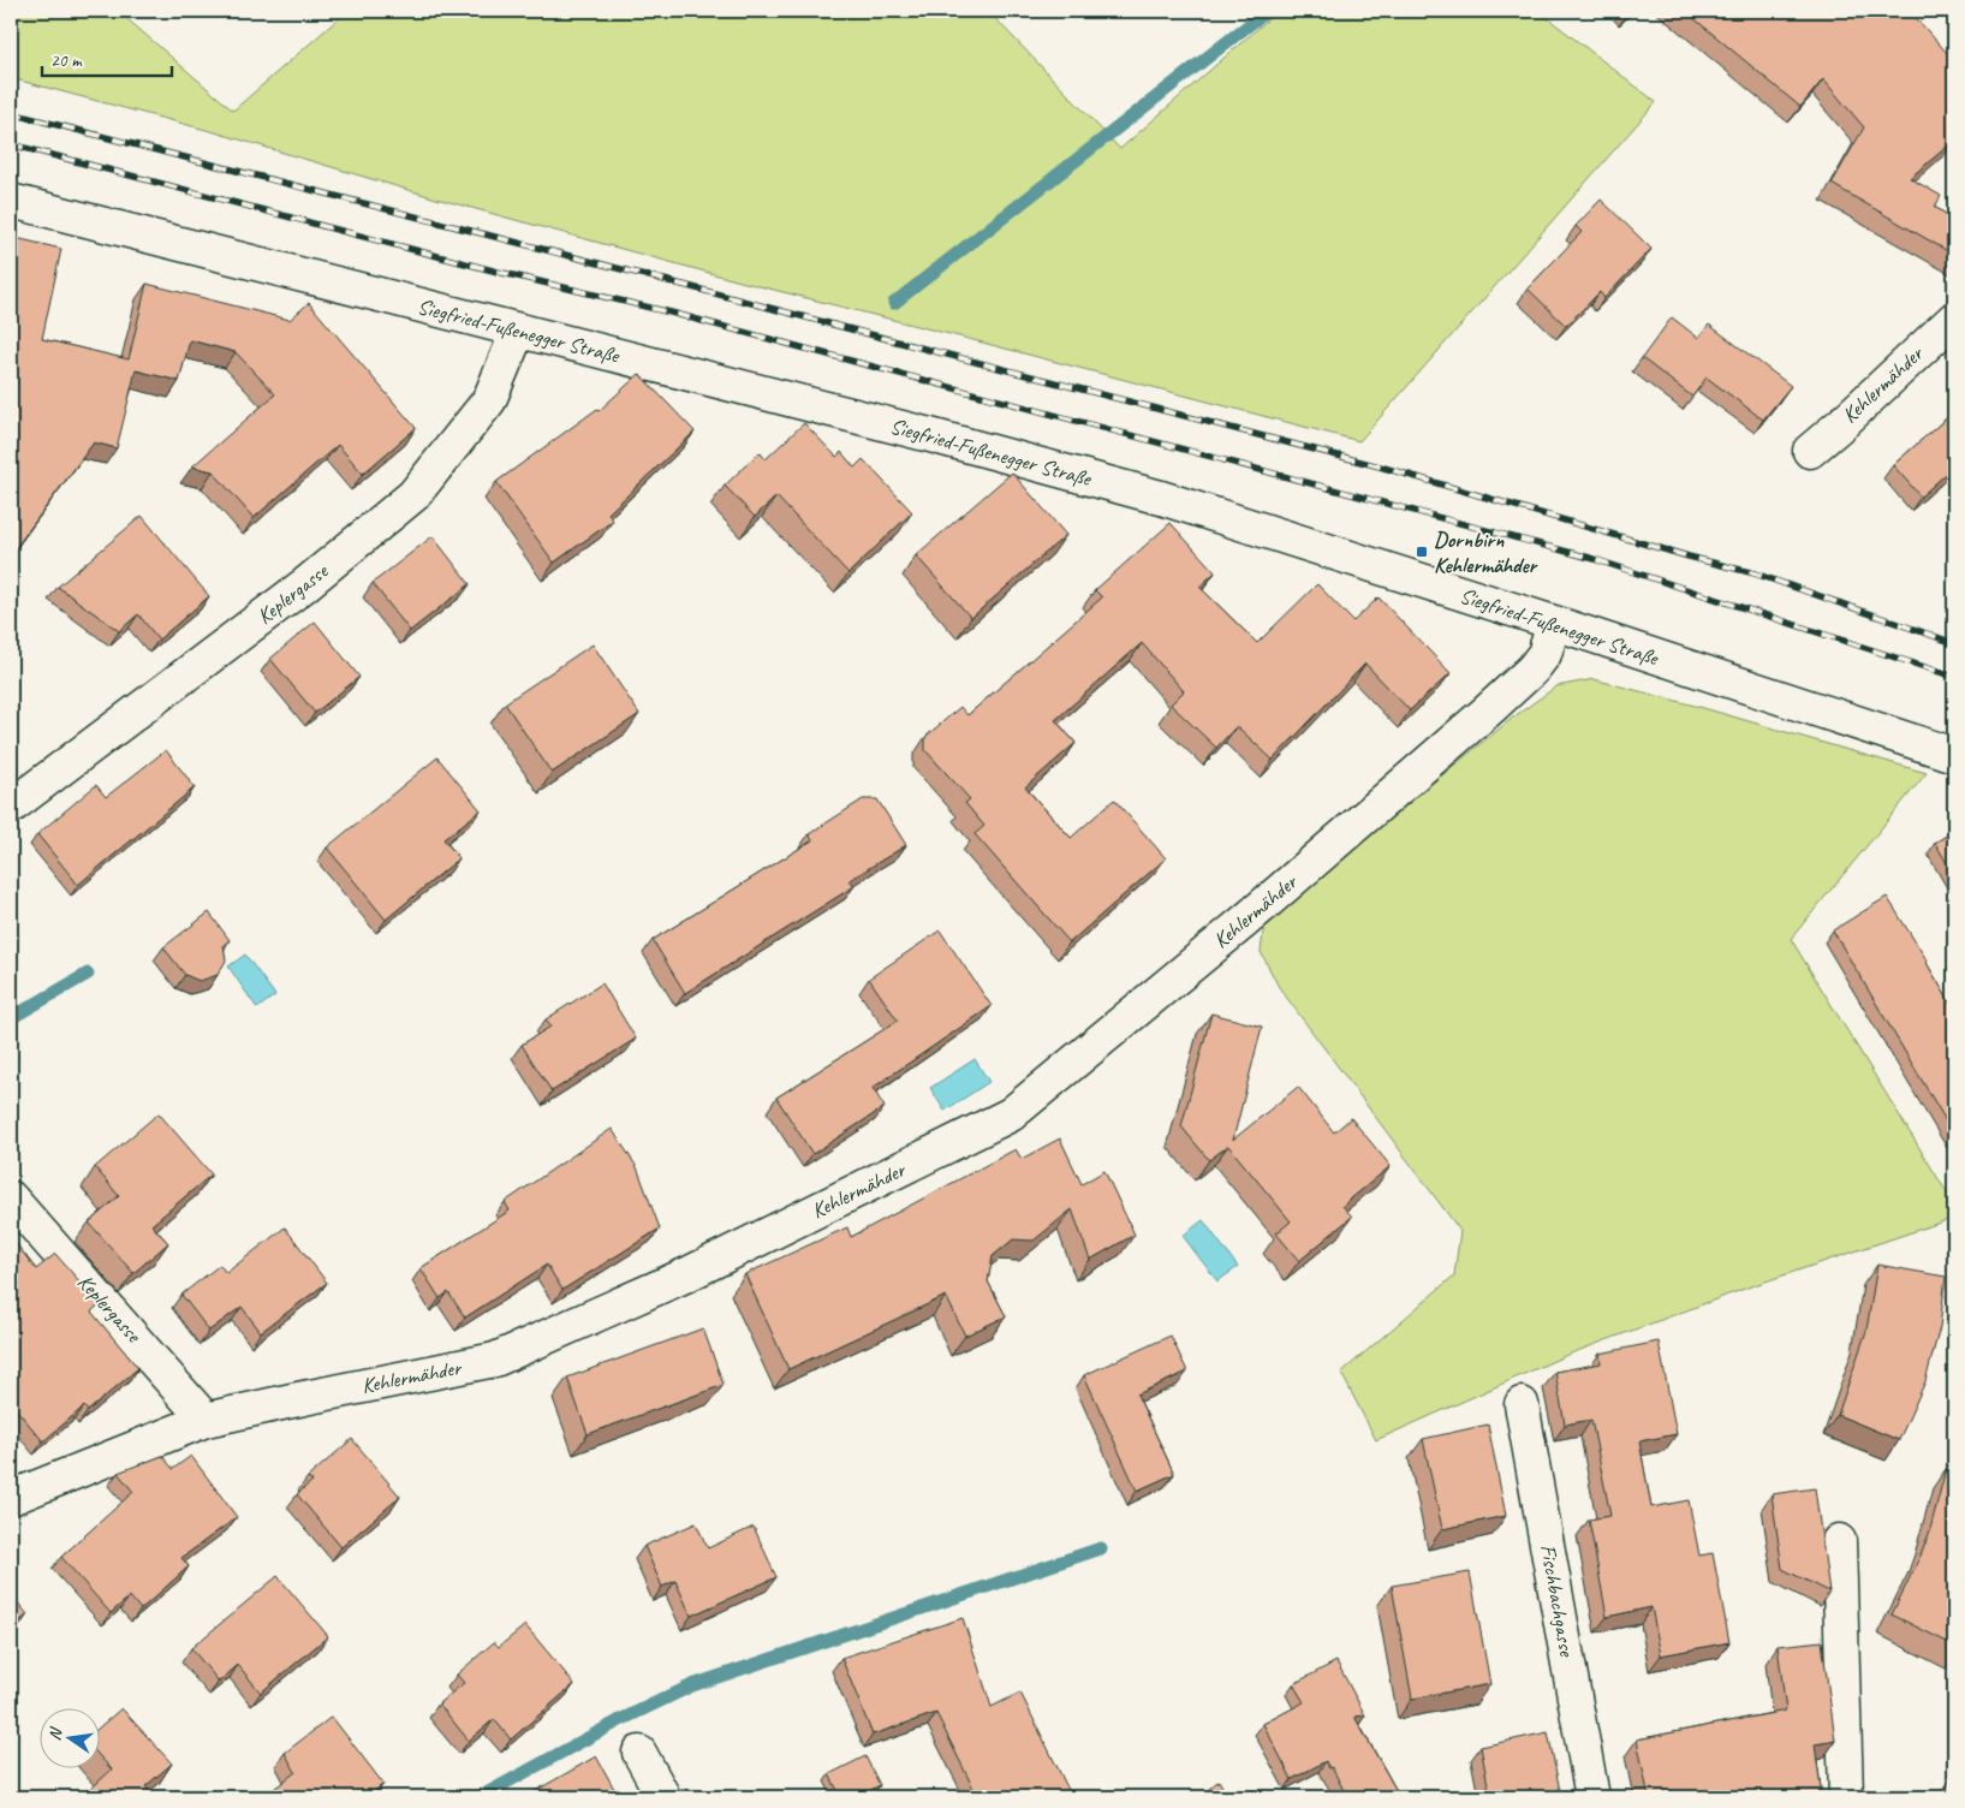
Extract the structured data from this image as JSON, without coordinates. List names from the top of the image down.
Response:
{
  "streets": {
    "street": [
      "Siegfried-Fußenegger Straße",
      "Kehlermähder",
      "Keplergasse",
      "Fischbachgasse"
    ]
  },
  "crossings": [
    ["Siegfried-Fußenegger Straße", "Kehlermähder"],
    ["Siegfried-Fußenegger Straße", "Keplergasse"],
    ["Kehlermähder", "Keplergasse"]
  ],
  "places": {
    "transit": ["Dornbirn Kehlermähder"]
  },
  "scale_bar": "20 m",
  "north": "left"
}
